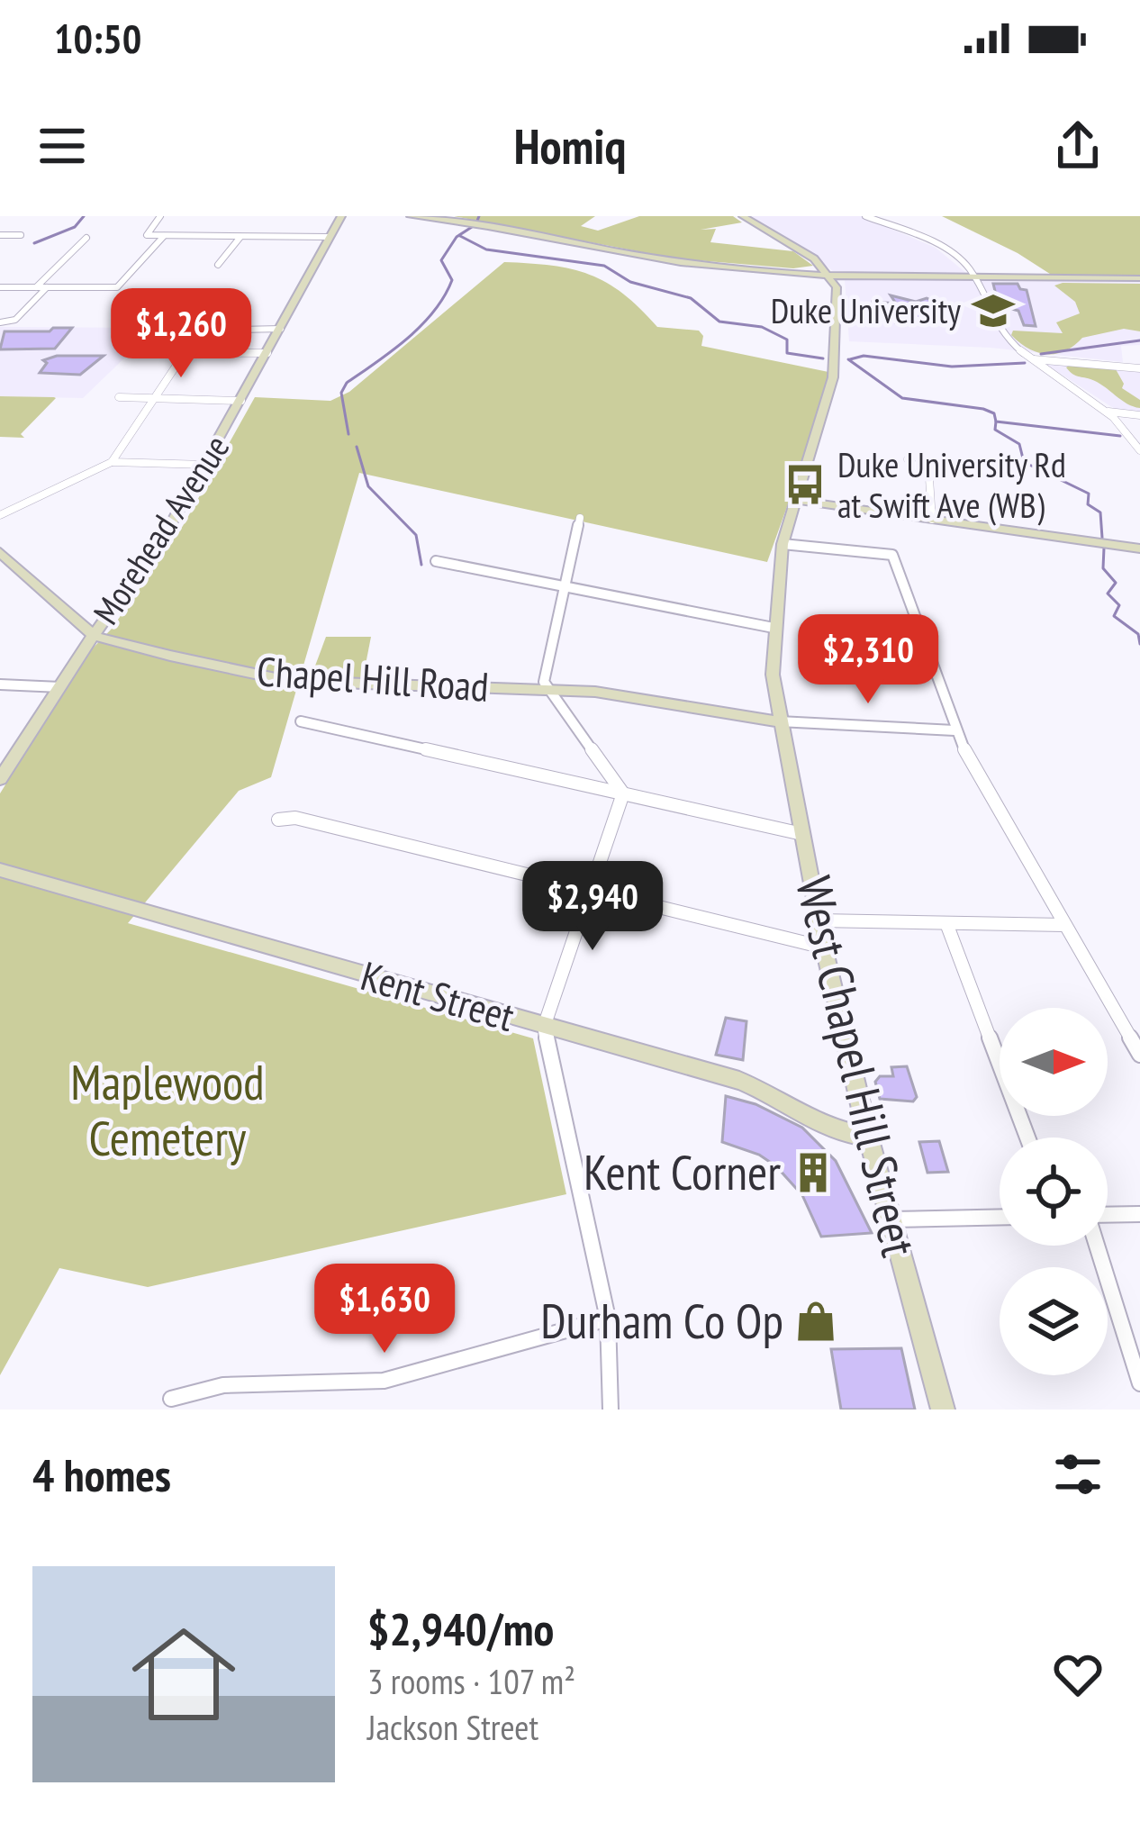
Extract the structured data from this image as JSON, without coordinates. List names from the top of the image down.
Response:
{
  "streets": {
    "street": [
      "Morehead Avenue",
      "Chapel Hill Road",
      "Kent Street",
      "West Chapel Hill Street"
    ]
  },
  "crossings": [
    ["Morehead Avenue", "Chapel Hill Road"],
    ["Chapel Hill Road", "West Chapel Hill Street"],
    ["Kent Street", "West Chapel Hill Street"]
  ],
  "parks": ["Maplewood Cemetery"],
  "places": {
    "school or university": ["Duke University"],
    "bus stop": ["Duke University Rd at Swift Ave (WB)"],
    "building": ["Kent Corner"],
    "shop": ["Durham Co Op"]
  },
  "north": "right",
  "page": {
    "status": "10:50",
    "header": "Homiq",
    "price": [
      "$1,260",
      "$2,310",
      "$2,940",
      "$1,630"
    ],
    "heading": "4 homes",
    "list": [
      {
        "name": "$2,940/mo",
        "note": "3 rooms · 107 m² · Jackson Street"
      }
    ]
  }
}
